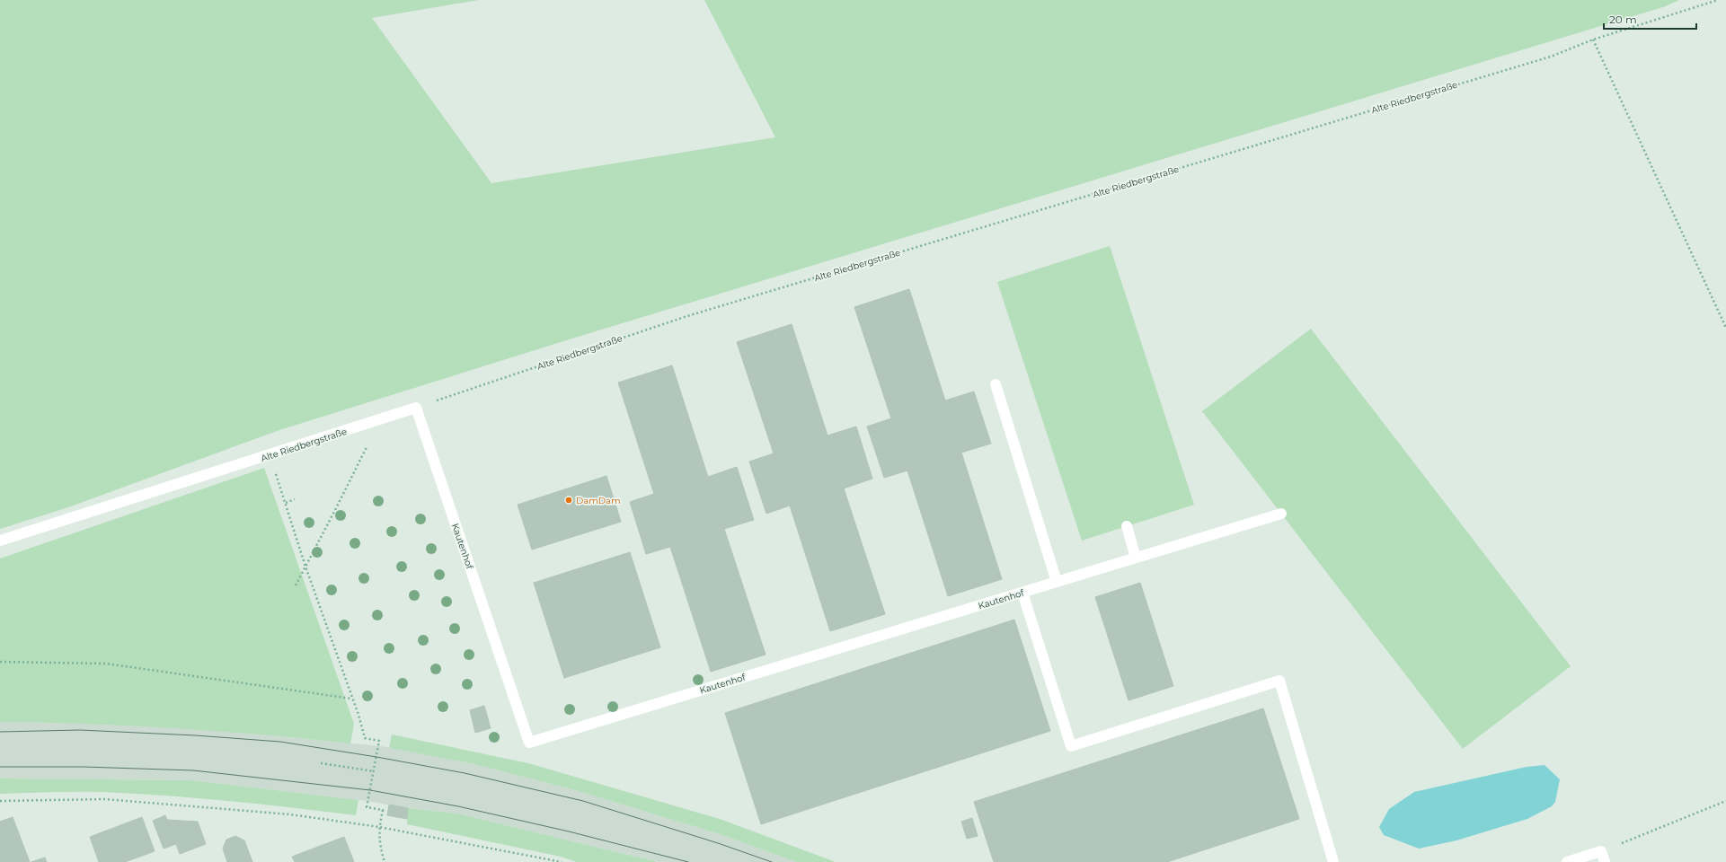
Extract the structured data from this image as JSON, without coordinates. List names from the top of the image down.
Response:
{
  "streets": {
    "lane": ["Alte Riedbergstraße", "Kautenhof"]
  },
  "crossings": [
    ["Alte Riedbergstraße", "Kautenhof"]
  ],
  "places": ["DamDam"],
  "scale_bar": "20 m"
}
